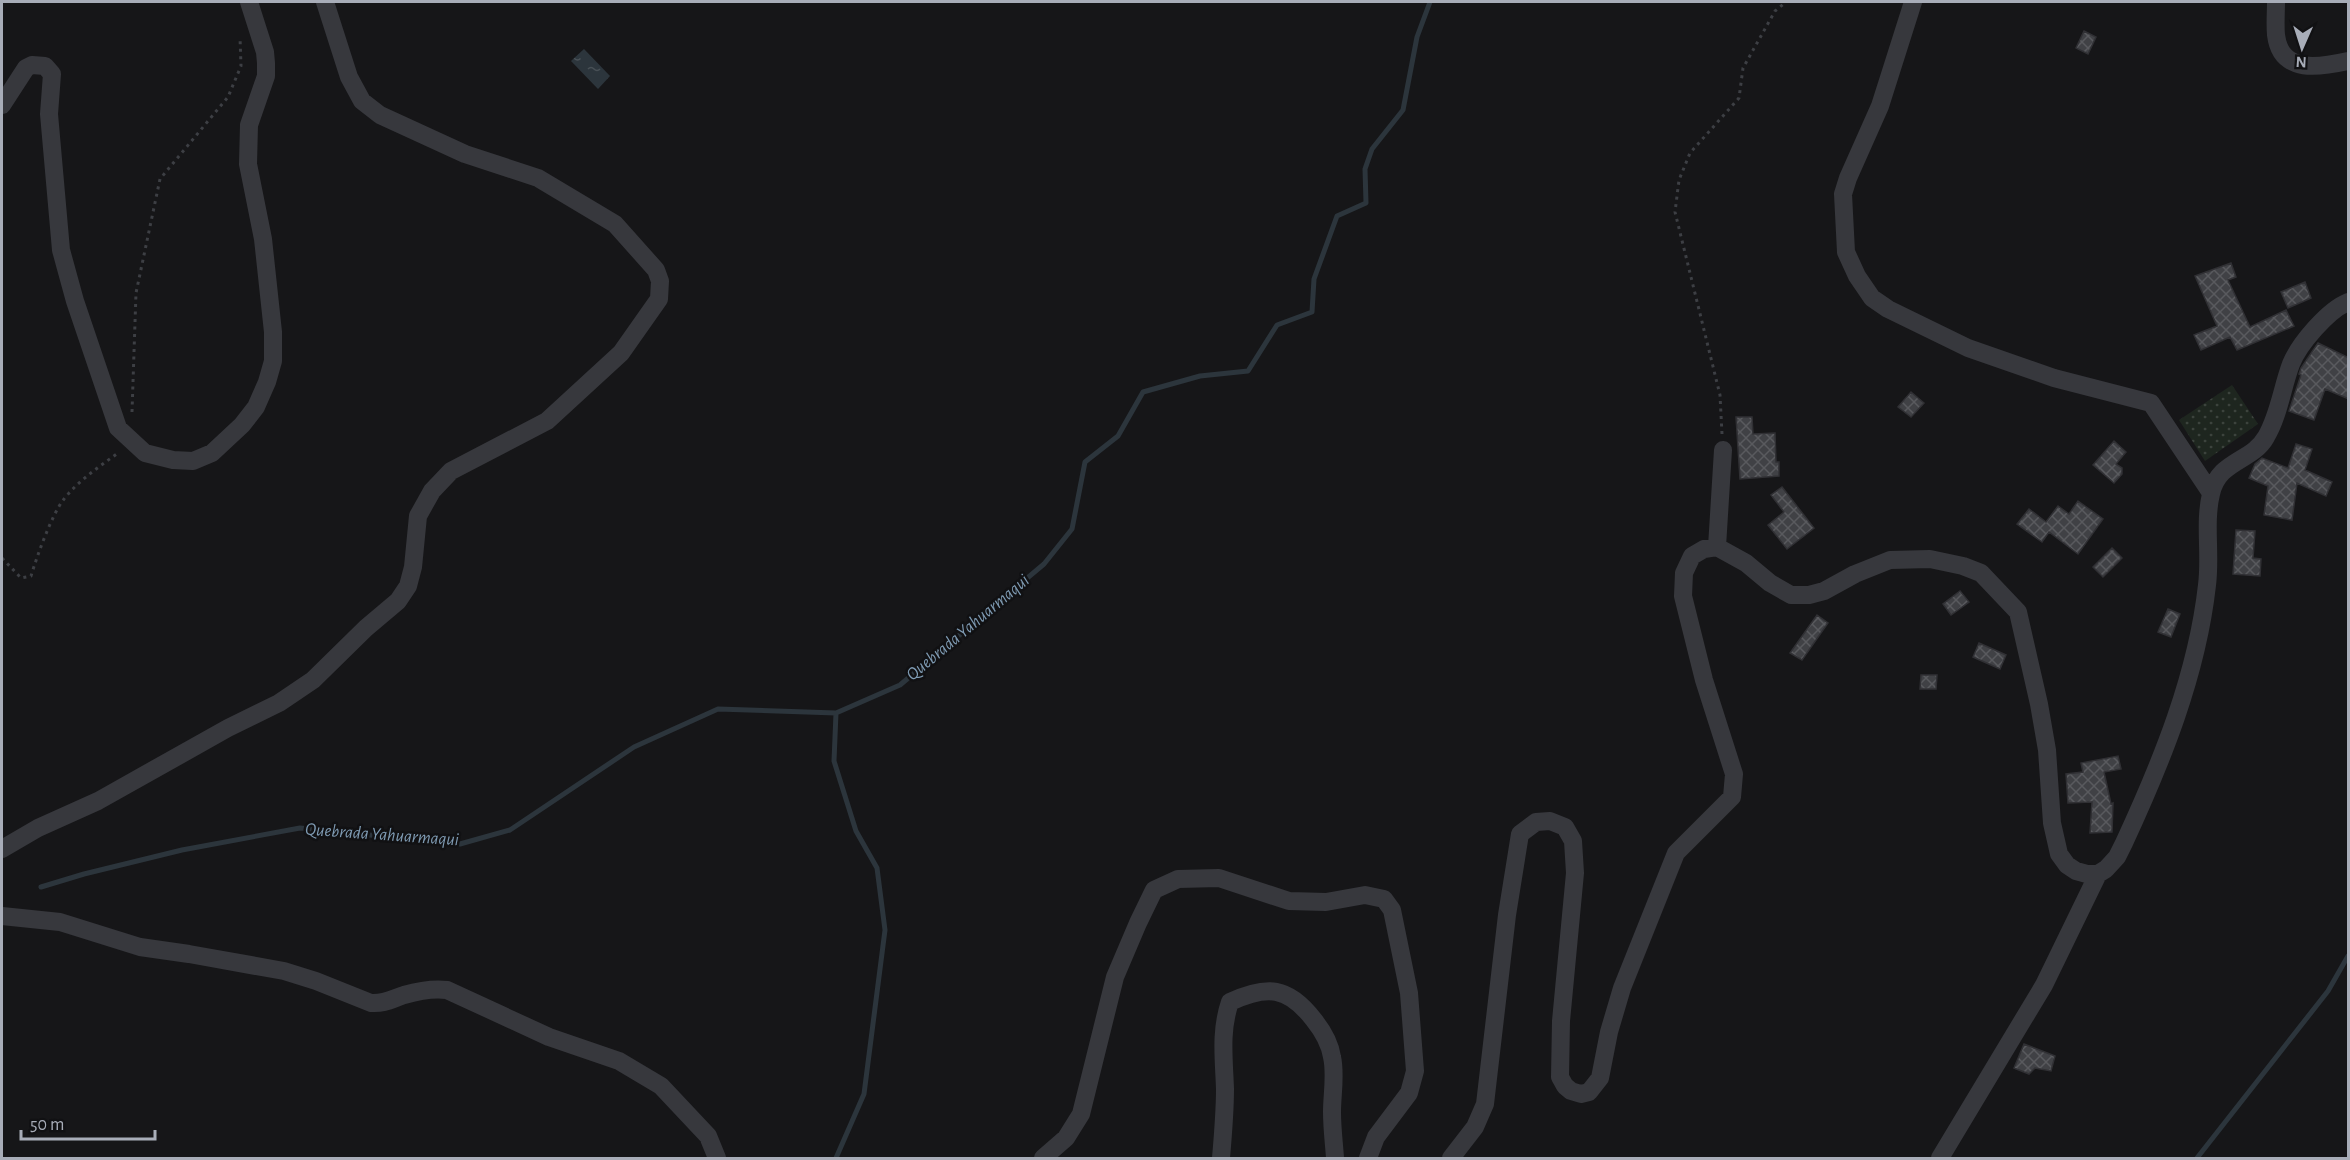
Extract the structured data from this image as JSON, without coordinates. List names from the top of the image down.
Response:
{
  "water": ["Quebrada Yahuarmaqui"],
  "scale_bar": "50 m",
  "north": "bottom"
}
